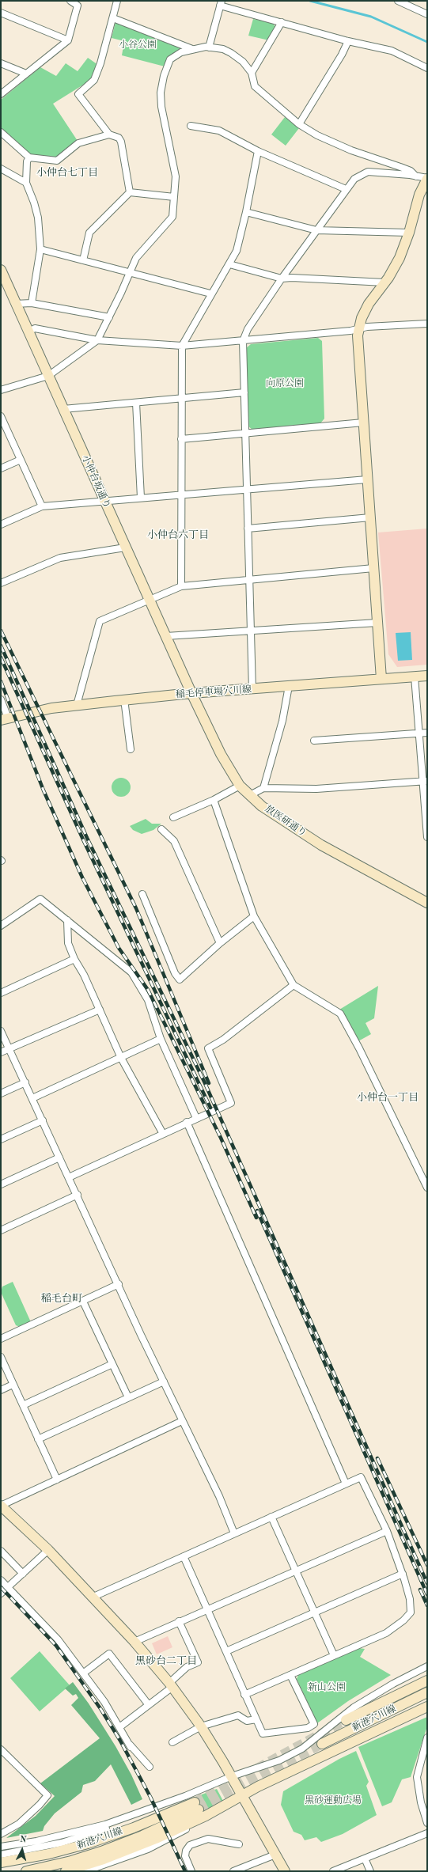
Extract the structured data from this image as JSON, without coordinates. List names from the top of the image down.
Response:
{
  "streets": {
    "street": [
      "小仲台坂通り",
      "稲毛停車場穴川線",
      "放医研通り",
      "新港穴川線"
    ]
  },
  "crossings": [
    ["小仲台坂通り", "稲毛停車場穴川線"],
    ["小仲台坂通り", "放医研通り"],
    ["稲毛停車場穴川線", "放医研通り"]
  ],
  "districts": [
    "小仲台七丁目",
    "小仲台六丁目",
    "小仲台一丁目",
    "稲毛台町",
    "黒砂台二丁目"
  ],
  "parks": [
    "小谷公園",
    "向原公園",
    "新山公園",
    "黒砂運動広場"
  ],
  "north": "top"
}
